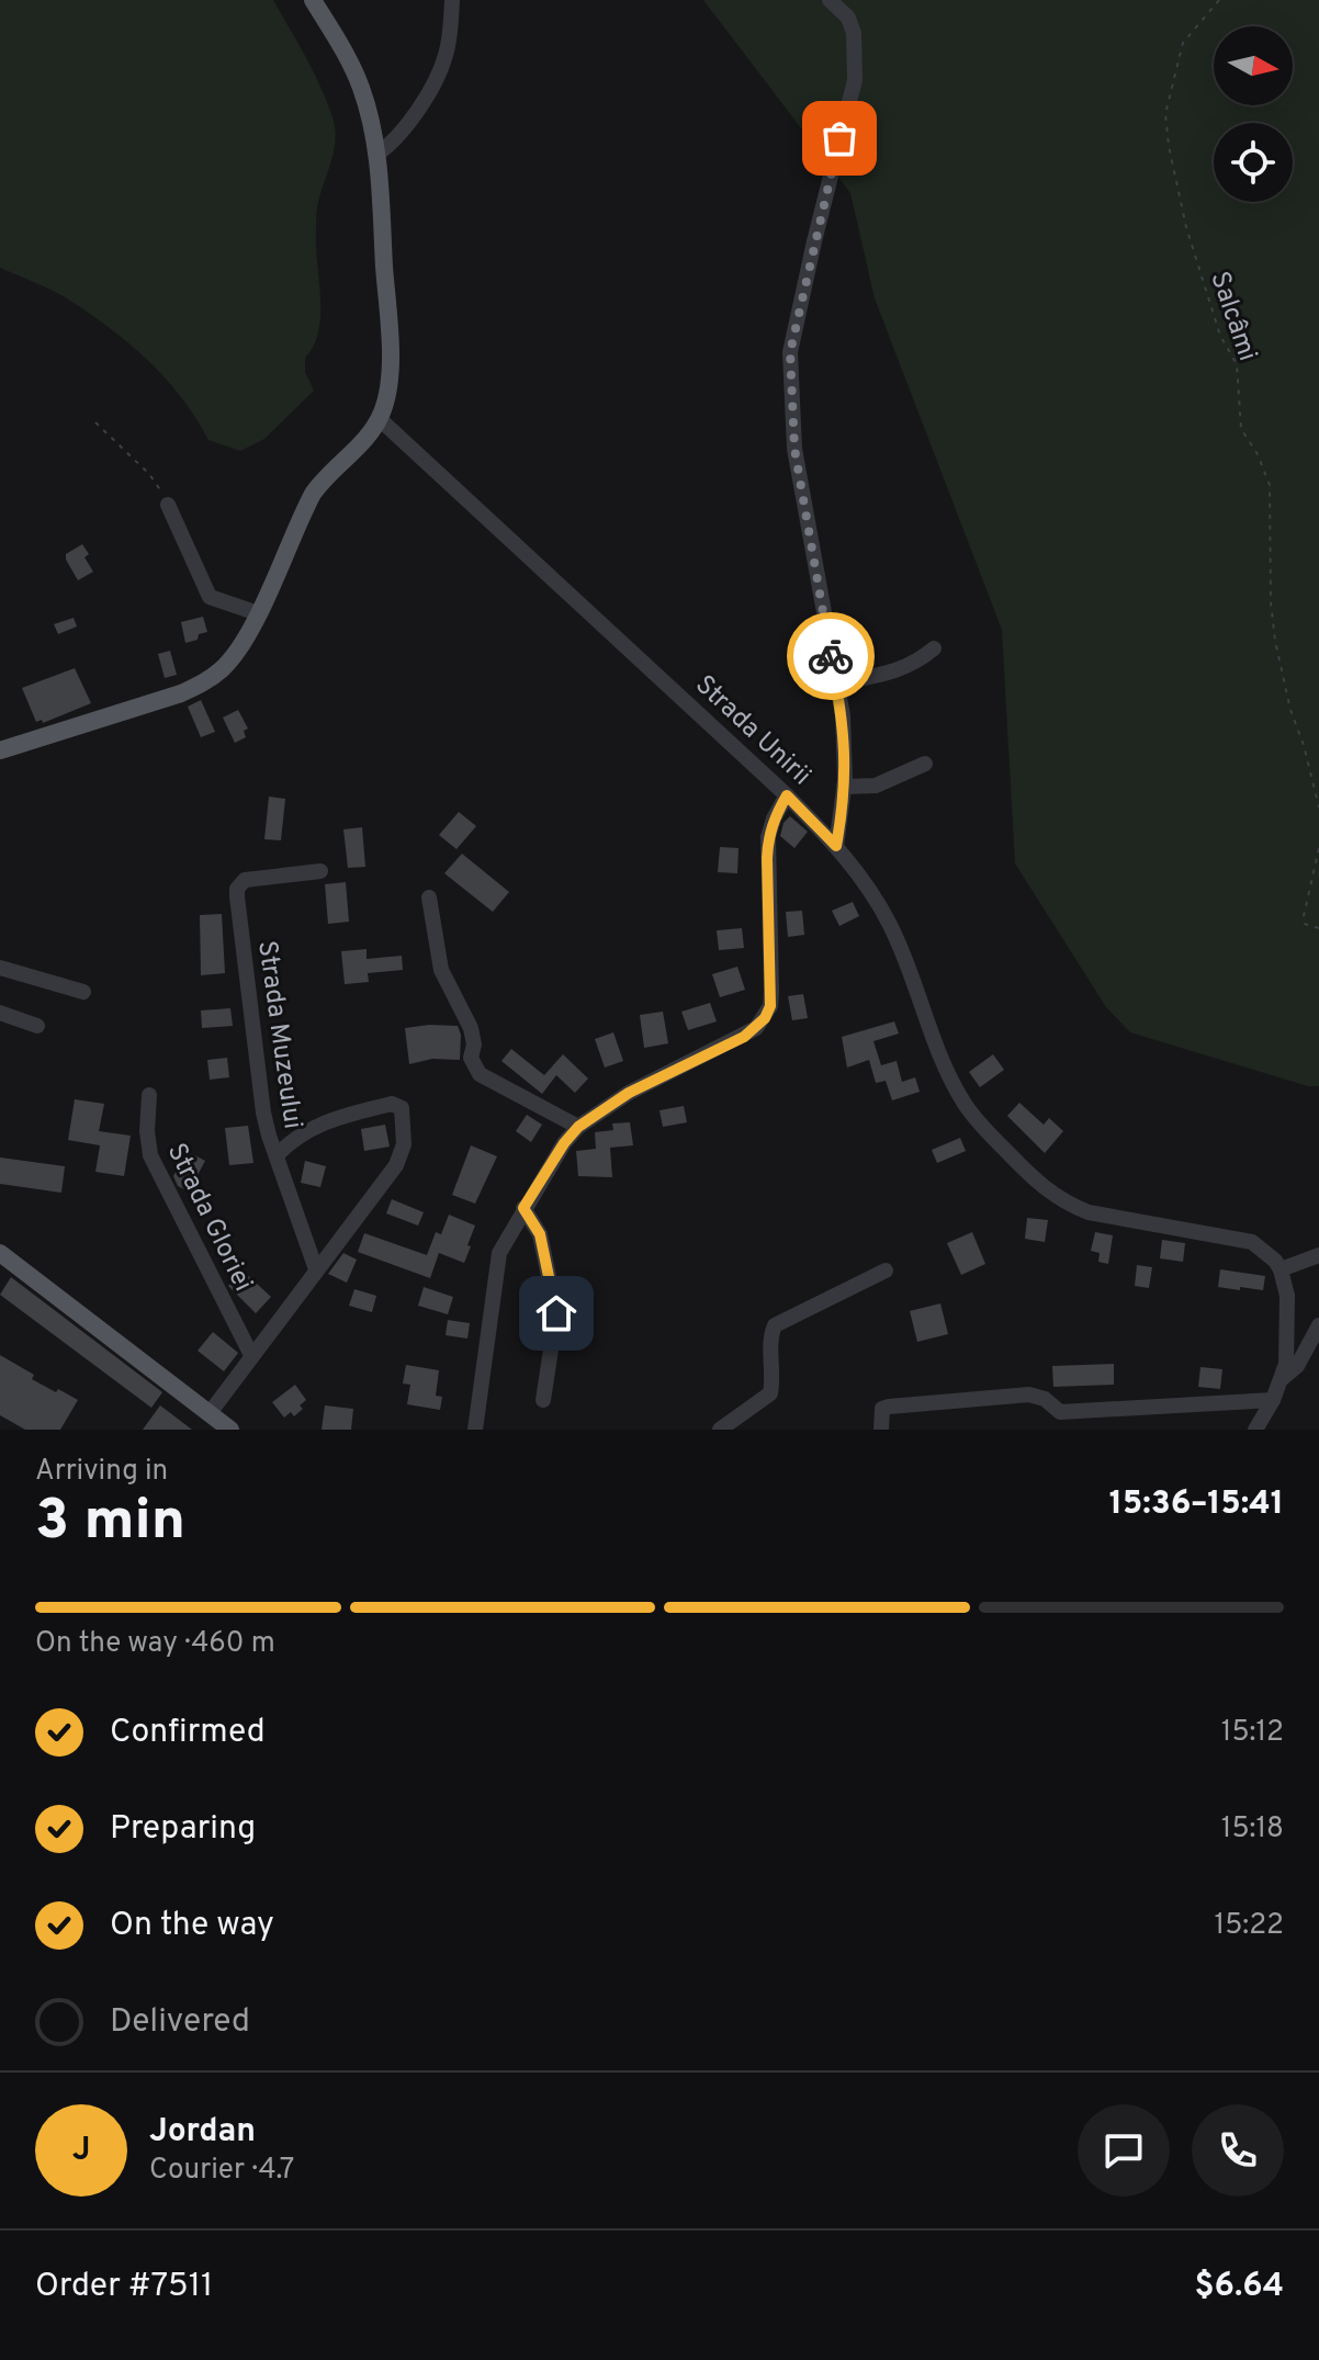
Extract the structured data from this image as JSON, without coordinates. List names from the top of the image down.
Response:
{
  "streets": {
    "street": ["Strada Unirii", "Strada Muzeului", "Strada Gloriei"],
    "path": ["Salcâmi"]
  },
  "north": "right",
  "page": {
    "heading": ["3 min", "Arriving in", "15:36–15:41"],
    "panel": [
      "Jordan",
      "Courier · 4.7",
      "Order #7511",
      "$6.64"
    ],
    "bar": "On the way · 460 m",
    "list": [
      ["Confirmed", "15:12"],
      ["Preparing", "15:18"],
      ["On the way", "15:22"],
      "Delivered"
    ],
    "round": "J"
  }
}
